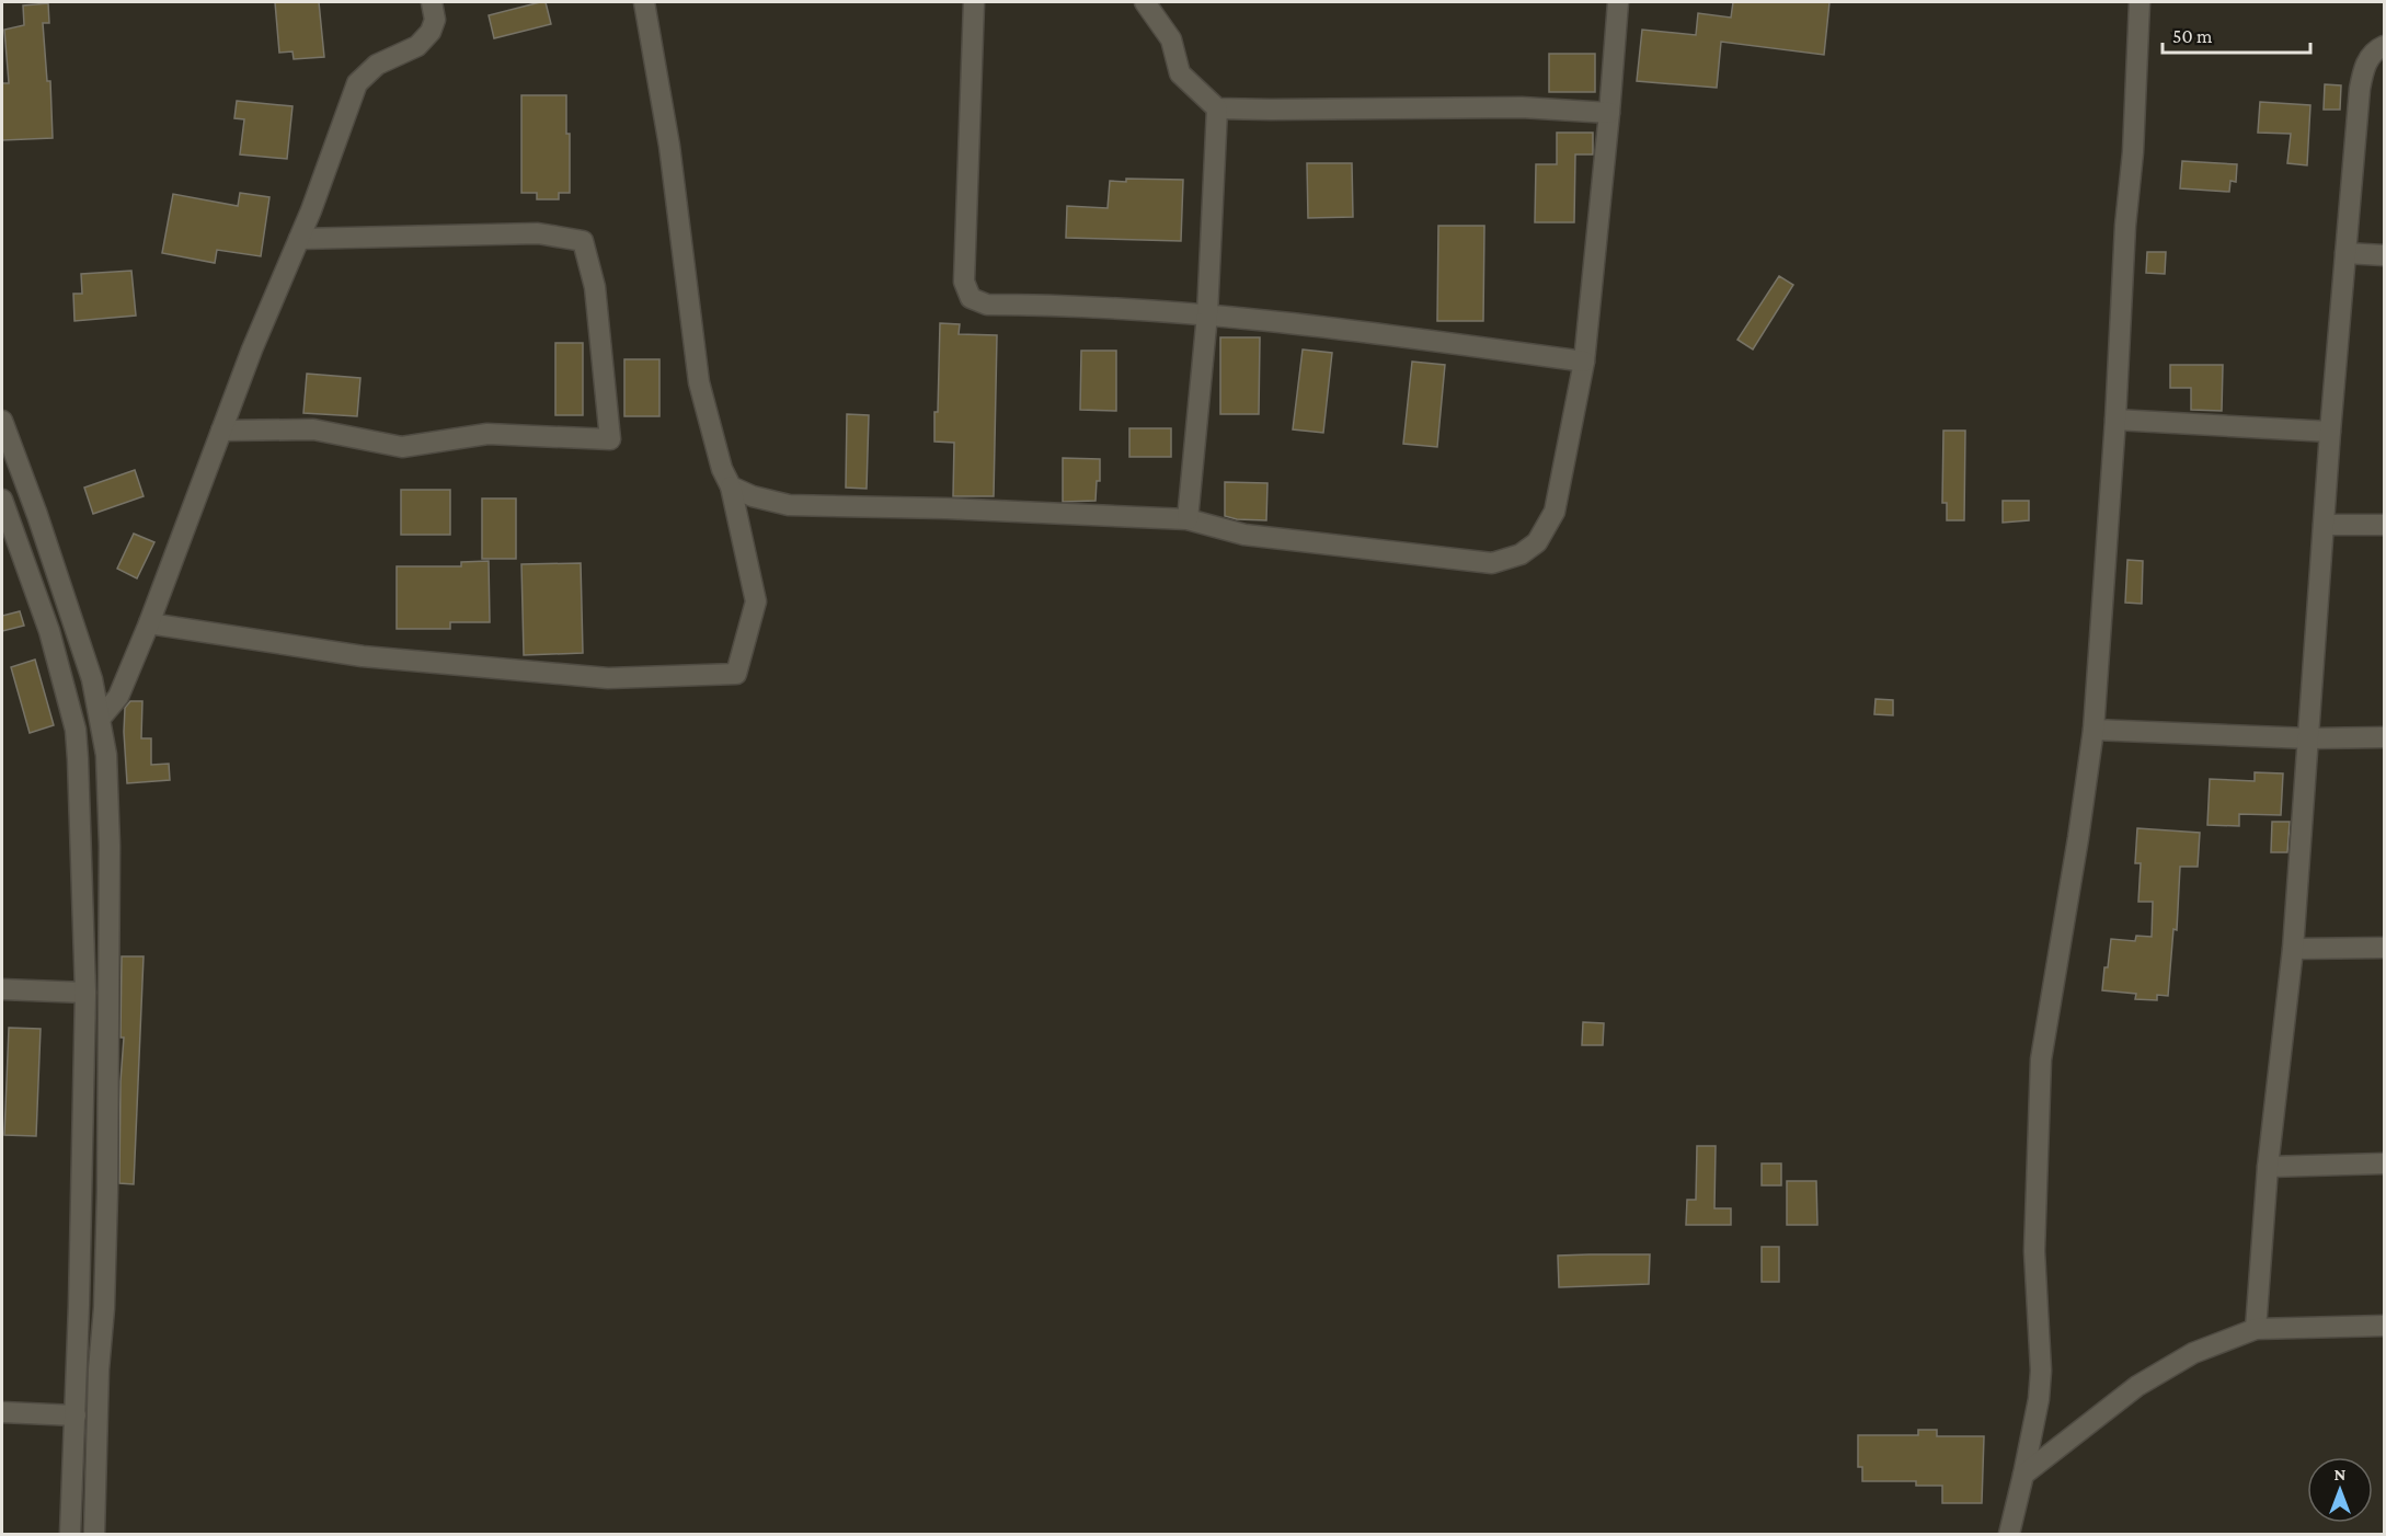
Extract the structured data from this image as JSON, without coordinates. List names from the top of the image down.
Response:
{
  "scale_bar": "50 m",
  "north": "top"
}
